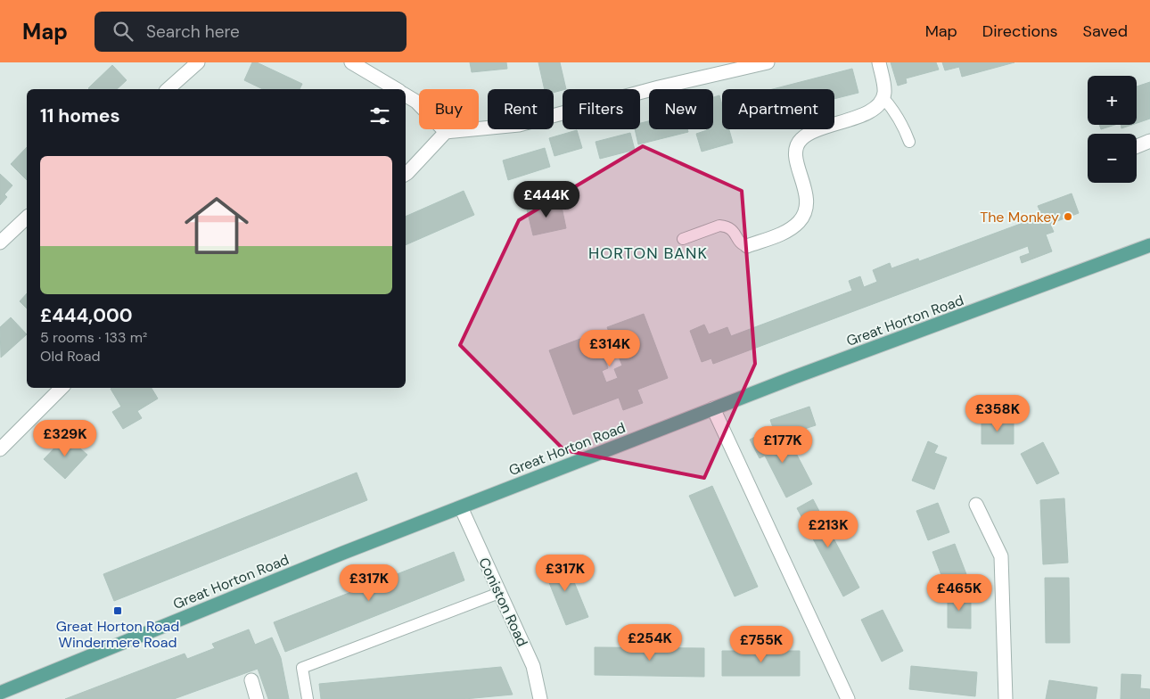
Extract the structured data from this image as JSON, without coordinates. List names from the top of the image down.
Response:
{
  "streets": {
    "main road": ["Great Horton Road"],
    "street": ["Coniston Road"]
  },
  "crossings": [
    ["Great Horton Road", "Coniston Road"]
  ],
  "districts": ["HORTON BANK"],
  "places": {
    "other": ["The Monkey"],
    "transit": ["Great Horton Road Windermere Road"]
  },
  "page": {
    "header": "Map",
    "search": "Search here",
    "nav": ["Map", "Directions", "Saved"],
    "map_buttons": ["+", "−"],
    "chip": [
      "Buy",
      "Rent",
      "Filters",
      "New",
      "Apartment"
    ],
    "heading": "11 homes",
    "list": [
      {
        "name": "£444,000",
        "note": "5 rooms · 133 m² · Old Road"
      }
    ],
    "price": [
      "£444K",
      "£314K",
      "£358K",
      "£329K",
      "£177K",
      "£213K",
      "£317K",
      "£317K",
      "£465K",
      "£254K",
      "£755K"
    ]
  }
}
